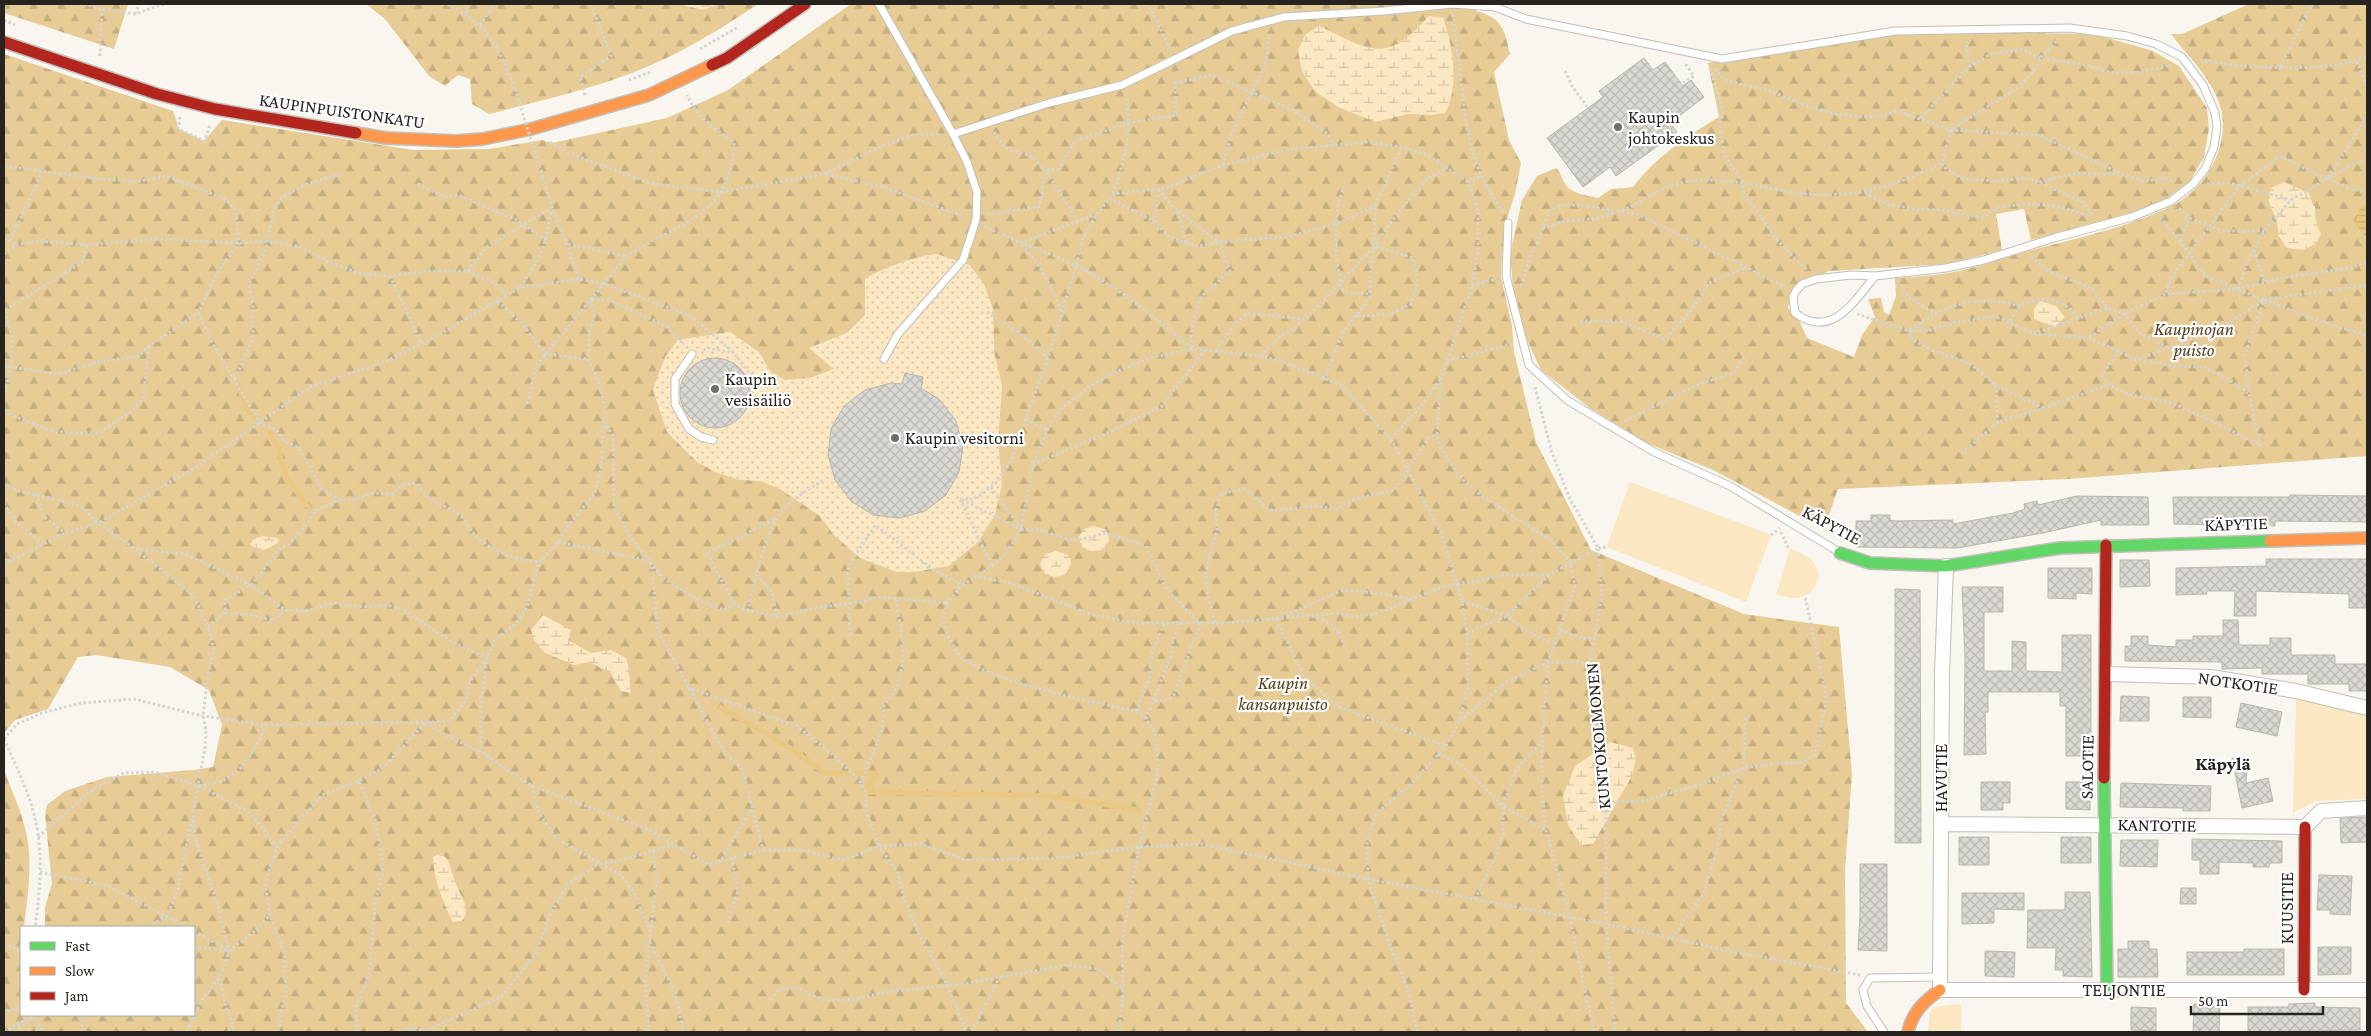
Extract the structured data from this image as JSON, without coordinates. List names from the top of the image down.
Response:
{
  "streets": {
    "street": [
      "KAUPINPUISTONKATU",
      "KÄPYTIE",
      "NOTKOTIE",
      "SALOTIE",
      "HAVUTIE",
      "KANTOTIE",
      "KUUSITIE",
      "TELJONTIE"
    ],
    "path": ["KUNTOKOLMONEN"]
  },
  "crossings": [
    ["KÄPYTIE", "KUNTOKOLMONEN"],
    ["KÄPYTIE", "SALOTIE"],
    ["KÄPYTIE", "HAVUTIE"],
    ["NOTKOTIE", "SALOTIE"],
    ["SALOTIE", "KANTOTIE"],
    ["SALOTIE", "TELJONTIE"],
    ["HAVUTIE", "KANTOTIE"],
    ["HAVUTIE", "TELJONTIE"],
    ["KANTOTIE", "KUUSITIE"],
    ["KUUSITIE", "TELJONTIE"]
  ],
  "districts": ["Käpylä"],
  "parks": ["Kaupinojan puisto", "Kaupin kansanpuisto"],
  "places": ["Kaupin johtokeskus", "Kaupin vesisäiliö", "Kaupin vesitorni"],
  "legend": ["Fast", "Slow", "Jam"],
  "scale_bar": "50 m"
}
